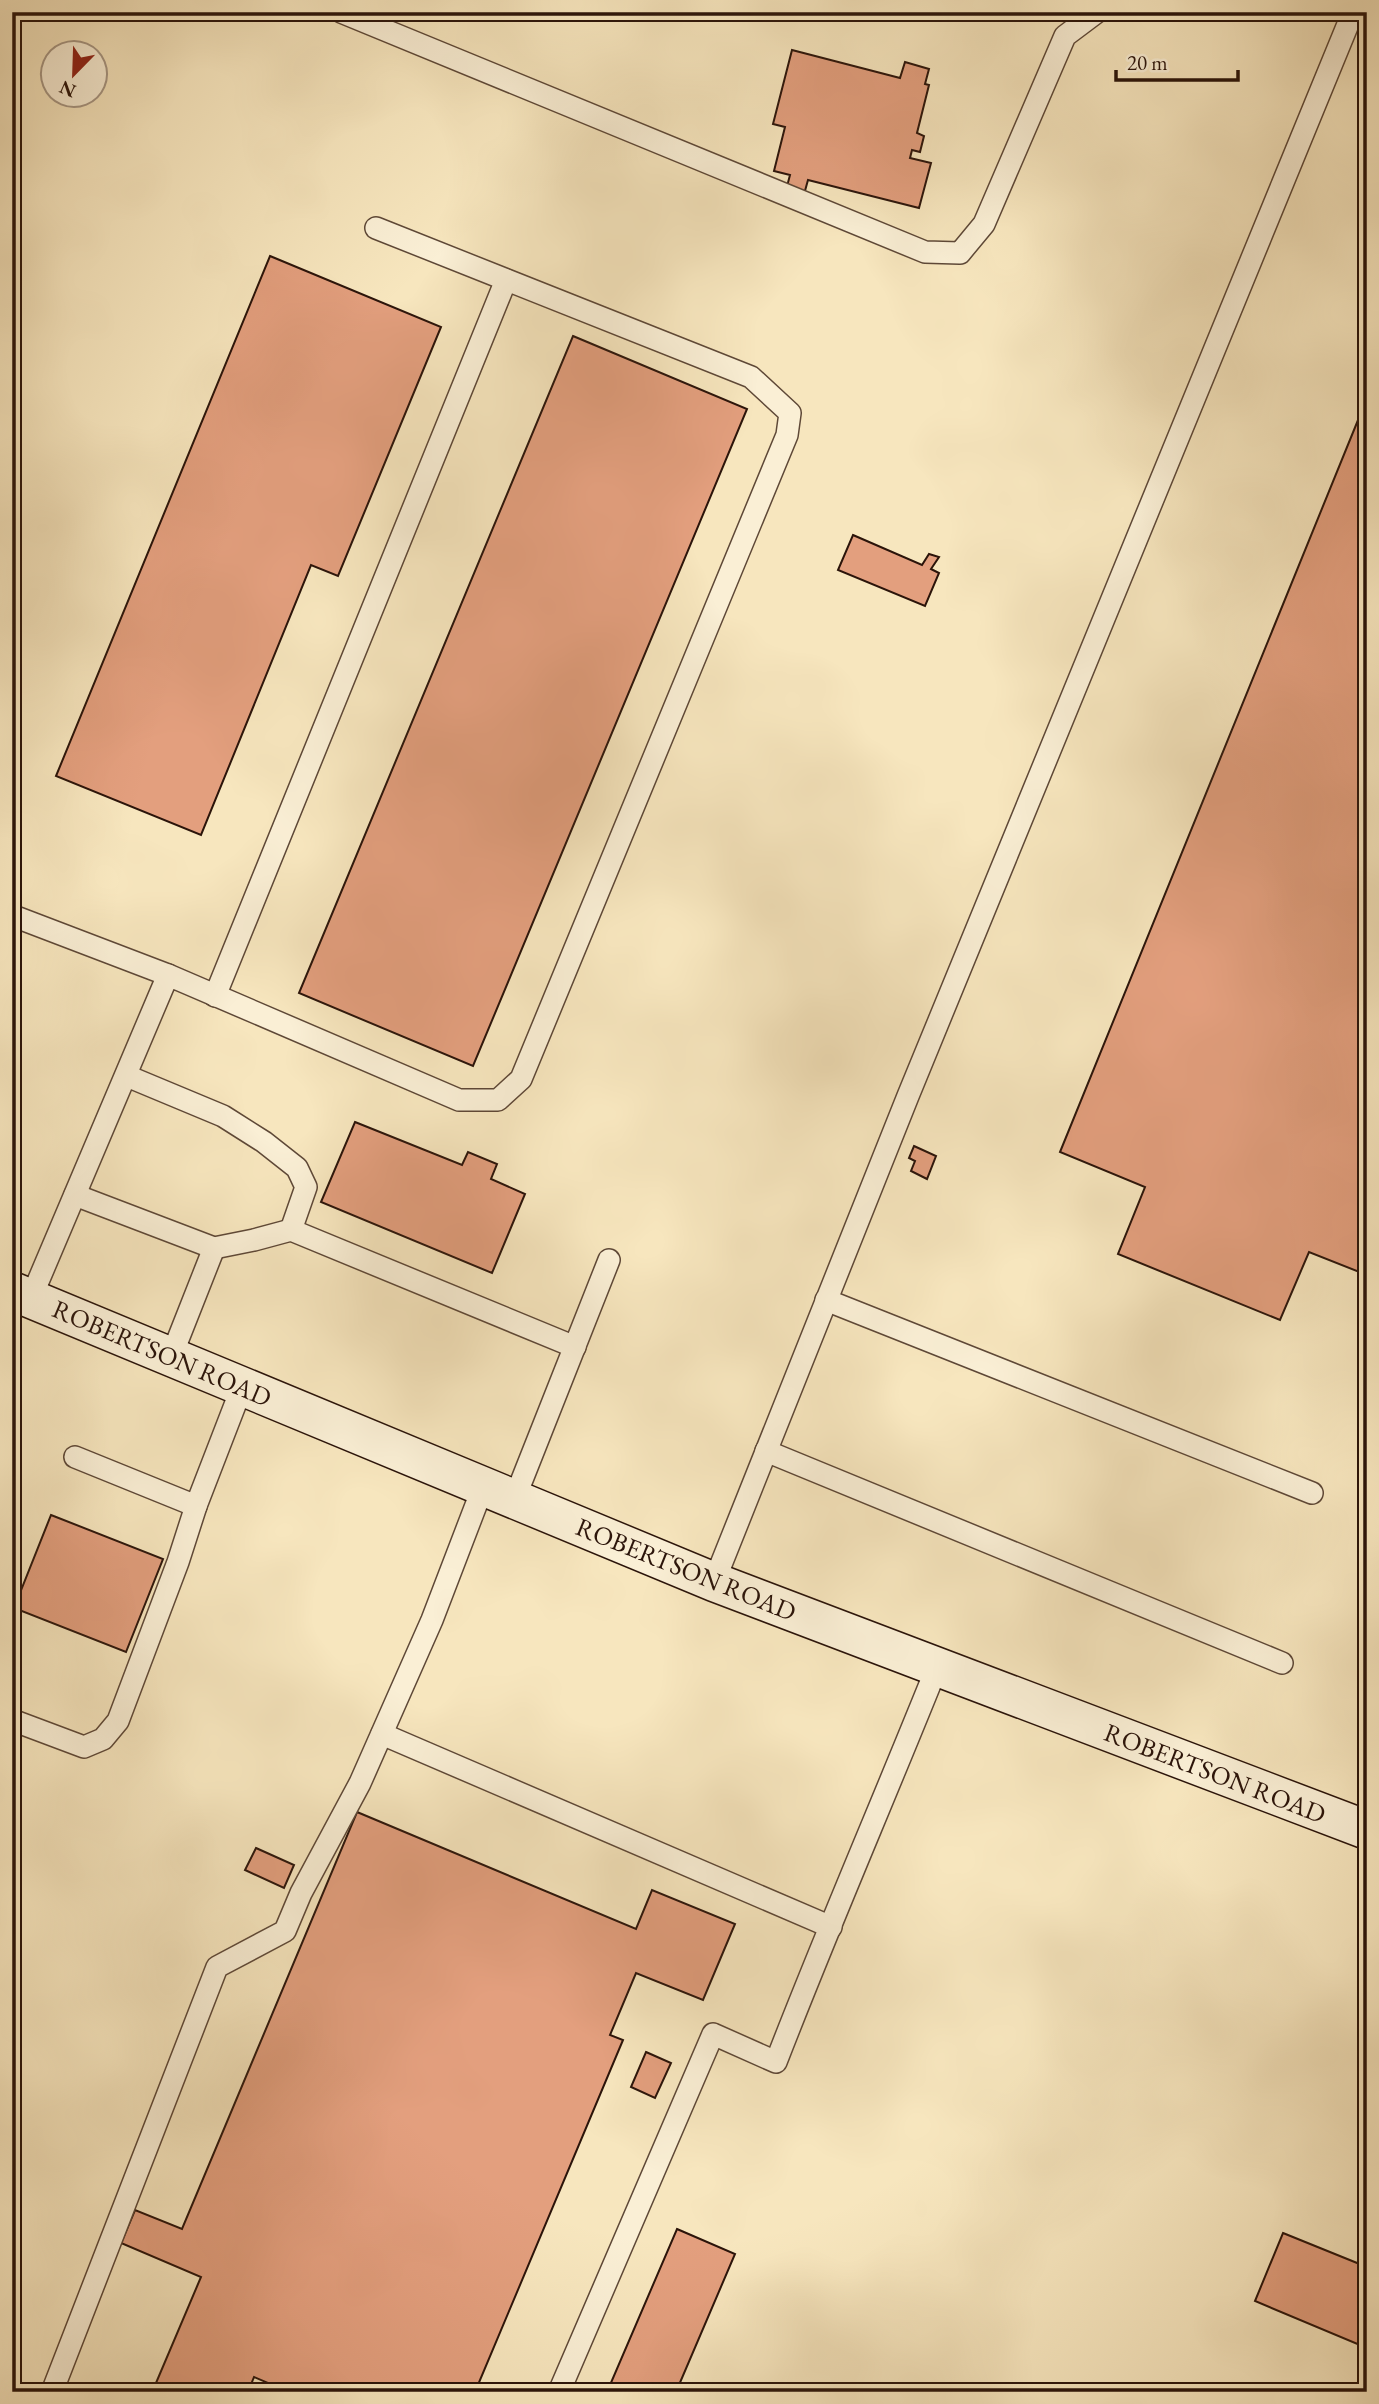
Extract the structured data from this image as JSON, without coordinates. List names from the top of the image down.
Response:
{
  "streets": {
    "street": ["ROBERTSON ROAD"]
  },
  "scale_bar": "20 m",
  "north": "bottom left"
}
